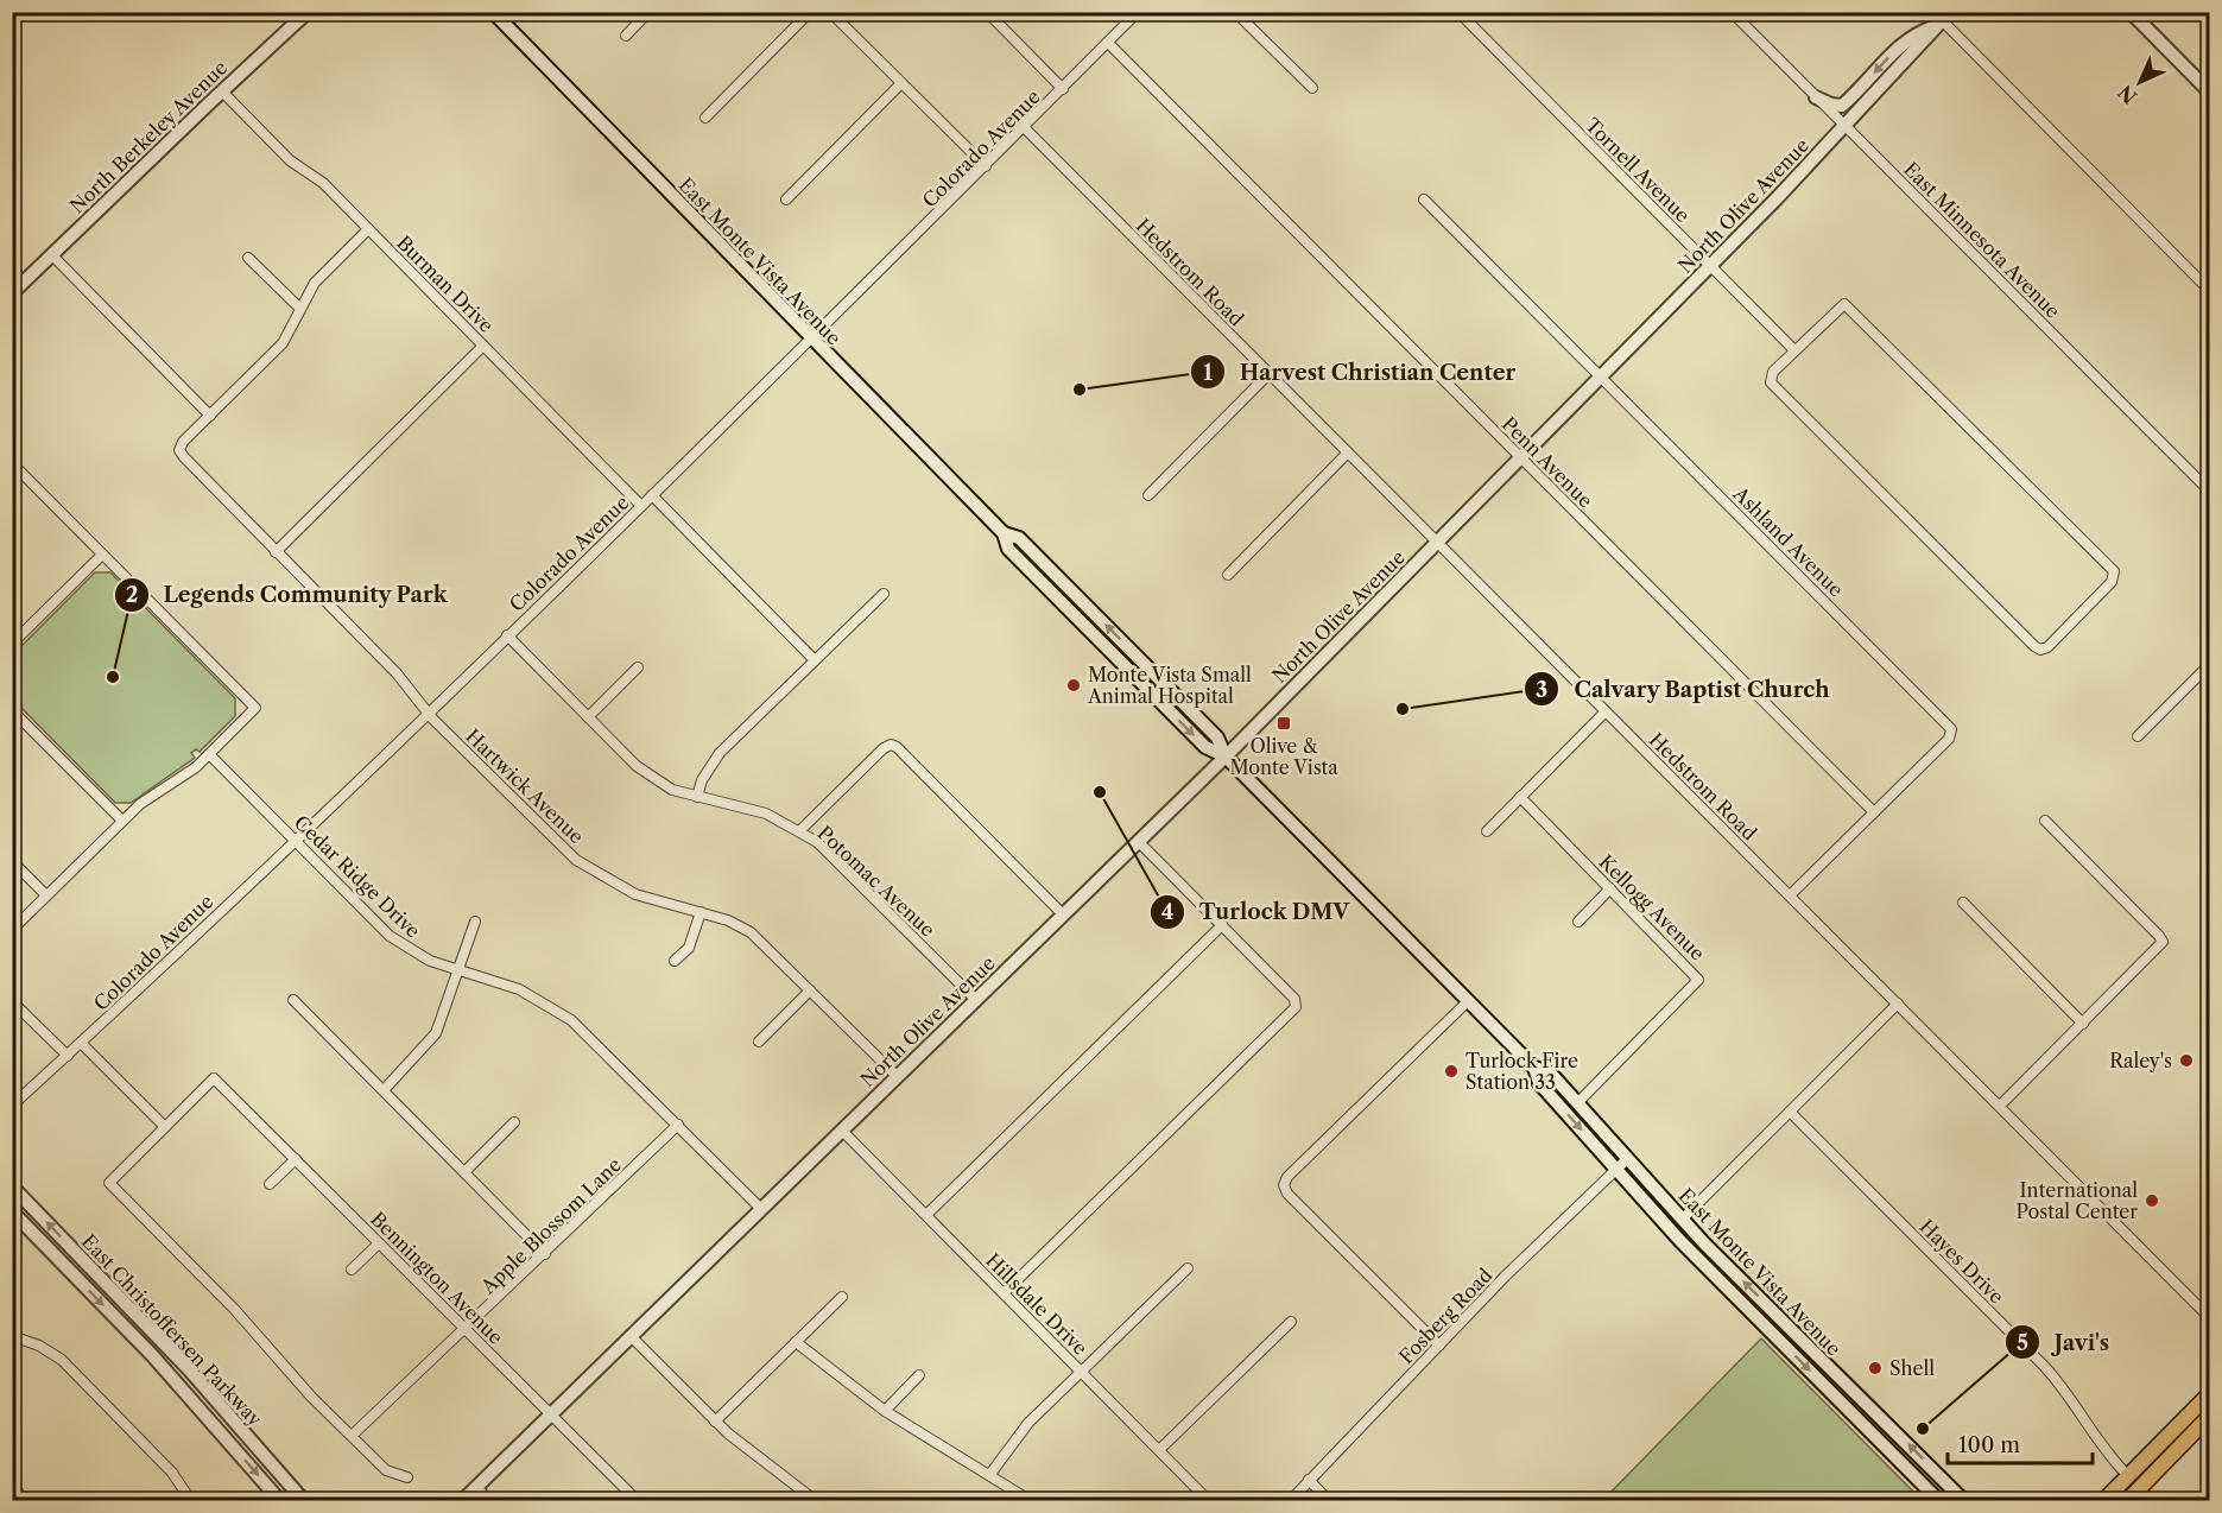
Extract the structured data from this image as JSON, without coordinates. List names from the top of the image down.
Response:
{
  "streets": {
    "street": [
      "North Berkeley Avenue",
      "Colorado Avenue",
      "Tornell Avenue",
      "North Olive Avenue",
      "East Minnesota Avenue",
      "East Monte Vista Avenue",
      "Hedstrom Road",
      "Burman Drive",
      "Penn Avenue",
      "Ashland Avenue",
      "Hartwick Avenue",
      "Cedar Ridge Drive",
      "Potomac Avenue",
      "Kellogg Avenue",
      "Apple Blossom Lane",
      "Hayes Drive",
      "Bennington Avenue",
      "Hillsdale Drive",
      "Fosberg Road",
      "East Christoffersen Parkway"
    ]
  },
  "crossings": [
    ["North Berkeley Avenue", "Burman Drive"],
    ["Colorado Avenue", "East Monte Vista Avenue"],
    ["Colorado Avenue", "Hedstrom Road"],
    ["Colorado Avenue", "Burman Drive"],
    ["Colorado Avenue", "Penn Avenue"],
    ["Colorado Avenue", "Hartwick Avenue"],
    ["Colorado Avenue", "Cedar Ridge Drive"],
    ["Colorado Avenue", "Potomac Avenue"],
    ["Tornell Avenue", "North Olive Avenue"],
    ["North Olive Avenue", "East Minnesota Avenue"],
    ["North Olive Avenue", "East Monte Vista Avenue"],
    ["North Olive Avenue", "Hedstrom Road"],
    ["North Olive Avenue", "Penn Avenue"],
    ["North Olive Avenue", "Ashland Avenue"],
    ["North Olive Avenue", "Hartwick Avenue"],
    ["North Olive Avenue", "Cedar Ridge Drive"],
    ["North Olive Avenue", "Potomac Avenue"],
    ["North Olive Avenue", "Bennington Avenue"],
    ["North Olive Avenue", "Hillsdale Drive"],
    ["East Monte Vista Avenue", "Kellogg Avenue"],
    ["East Monte Vista Avenue", "Fosberg Road"],
    ["Penn Avenue", "Ashland Avenue"],
    ["Cedar Ridge Drive", "Apple Blossom Lane"],
    ["Apple Blossom Lane", "Bennington Avenue"]
  ],
  "places": {
    "other": [
      "Harvest Christian Center",
      "Legends Community Park",
      "Monte Vista Small Animal Hospital",
      "Calvary Baptist Church",
      "Turlock DMV",
      "Raley's",
      "Turlock Fire Station 33",
      "International Postal Center",
      "Shell",
      "Javi's"
    ],
    "transit": ["Olive & Monte Vista"]
  },
  "scale_bar": "100 m",
  "north": "bottom left"
}
